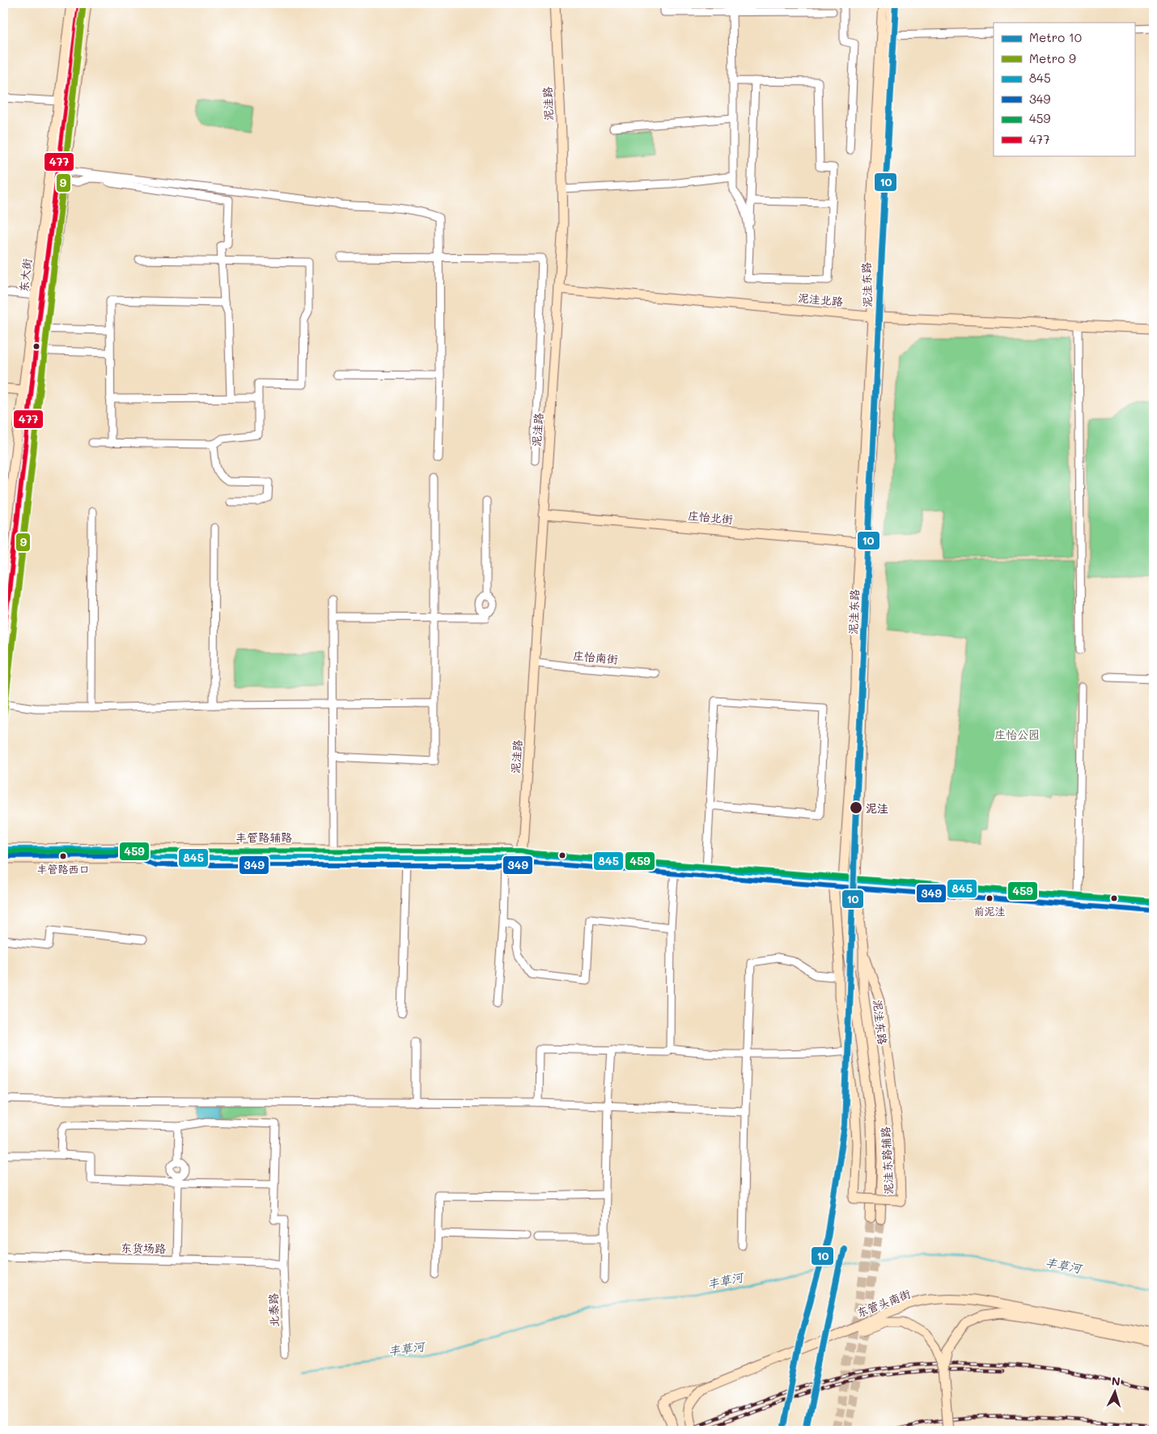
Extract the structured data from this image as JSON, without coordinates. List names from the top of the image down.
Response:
{
  "streets": {
    "main road": [
      "泥洼路",
      "东大街",
      "泥洼东路",
      "泥洼北路",
      "庄怡北街",
      "丰管路辅路",
      "泥洼东路辅路",
      "东管头南街"
    ],
    "street": ["庄怡南街", "东货场路", "北泰路"]
  },
  "crossings": [
    ["泥洼路", "泥洼北路"],
    ["泥洼路", "庄怡北街"],
    ["泥洼路", "庄怡南街"],
    ["泥洼路", "丰管路辅路"],
    ["泥洼东路", "泥洼北路"],
    ["泥洼东路", "庄怡北街"],
    ["泥洼东路", "泥洼东路辅路"],
    ["东货场路", "北泰路"]
  ],
  "water": ["丰草河"],
  "parks": ["庄怡公园"],
  "places": ["泥洼", "丰管路西口", "前泥洼"],
  "lines": [
    "metro line 10",
    "metro line 9",
    "transit line 477",
    "transit line 845",
    "transit line 459",
    "transit line 349"
  ],
  "legend": [
    "Metro 10",
    "Metro 9",
    "845",
    "349",
    "459",
    "477"
  ],
  "north": "top"
}
